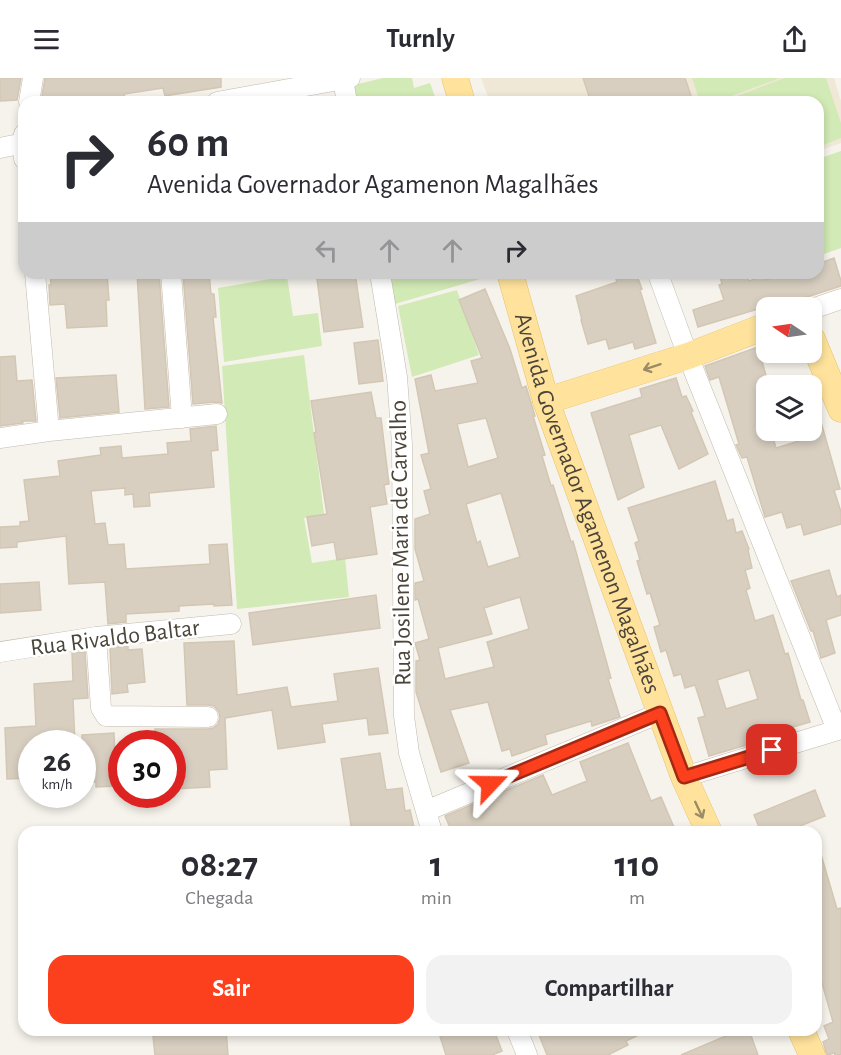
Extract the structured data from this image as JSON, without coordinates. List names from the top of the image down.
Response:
{
  "streets": {
    "main road": ["Avenida Governador Agamenon Magalhães"],
    "street": ["Rua Josilene Maria de Carvalho", "Rua Rivaldo Baltar"]
  },
  "north": "left",
  "page": {
    "header": "Turnly",
    "turn": ["60 m", "Avenida Governador Agamenon Magalhães"],
    "speed": "26 km/h",
    "limit": "30",
    "eta": [
      "08:27",
      "Chegada",
      "1",
      "min",
      "110",
      "m"
    ],
    "buttons": ["Sair", "Compartilhar"]
  }
}
